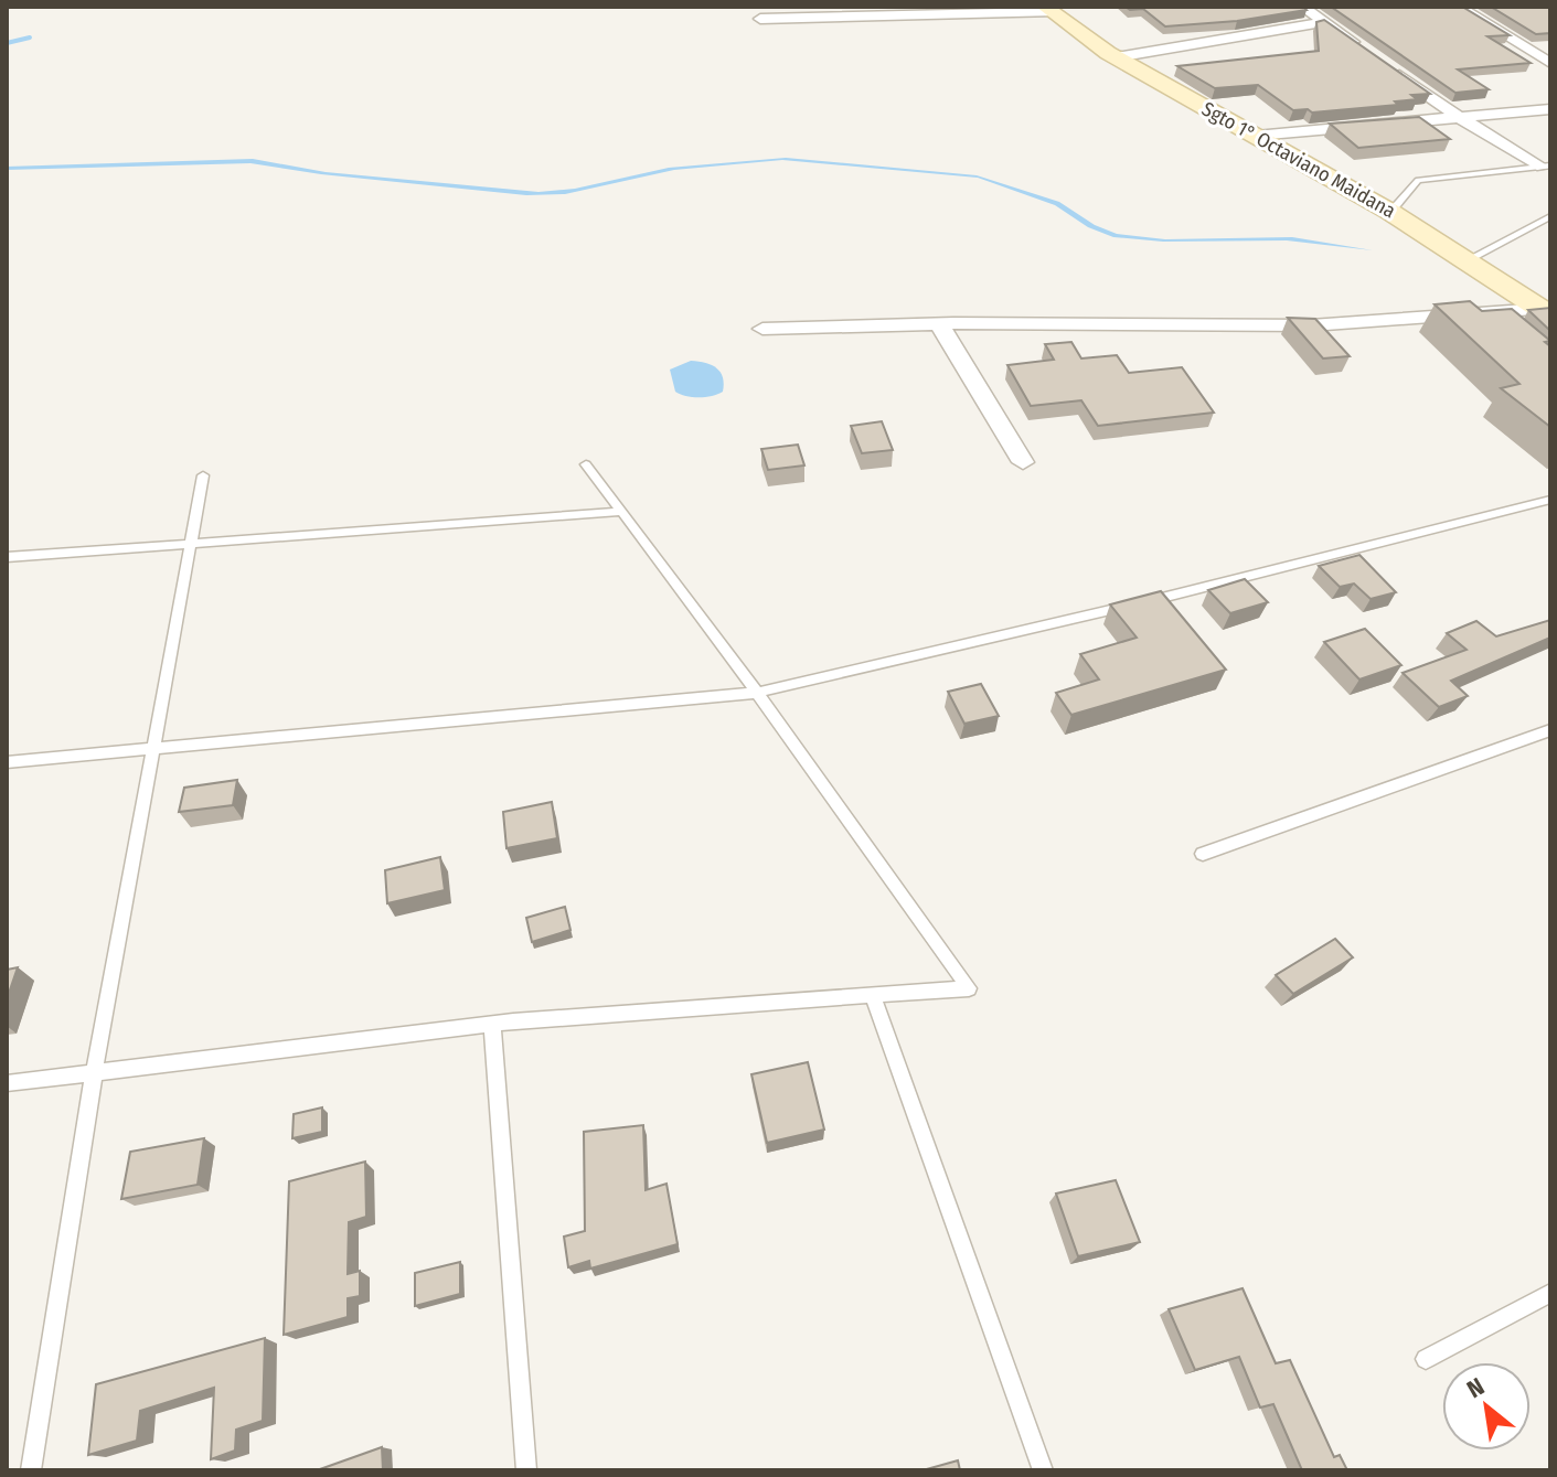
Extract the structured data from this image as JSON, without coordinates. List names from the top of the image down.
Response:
{
  "streets": {
    "main road": ["Sgto 1° Octaviano Maidana"]
  },
  "north": "top left"
}
